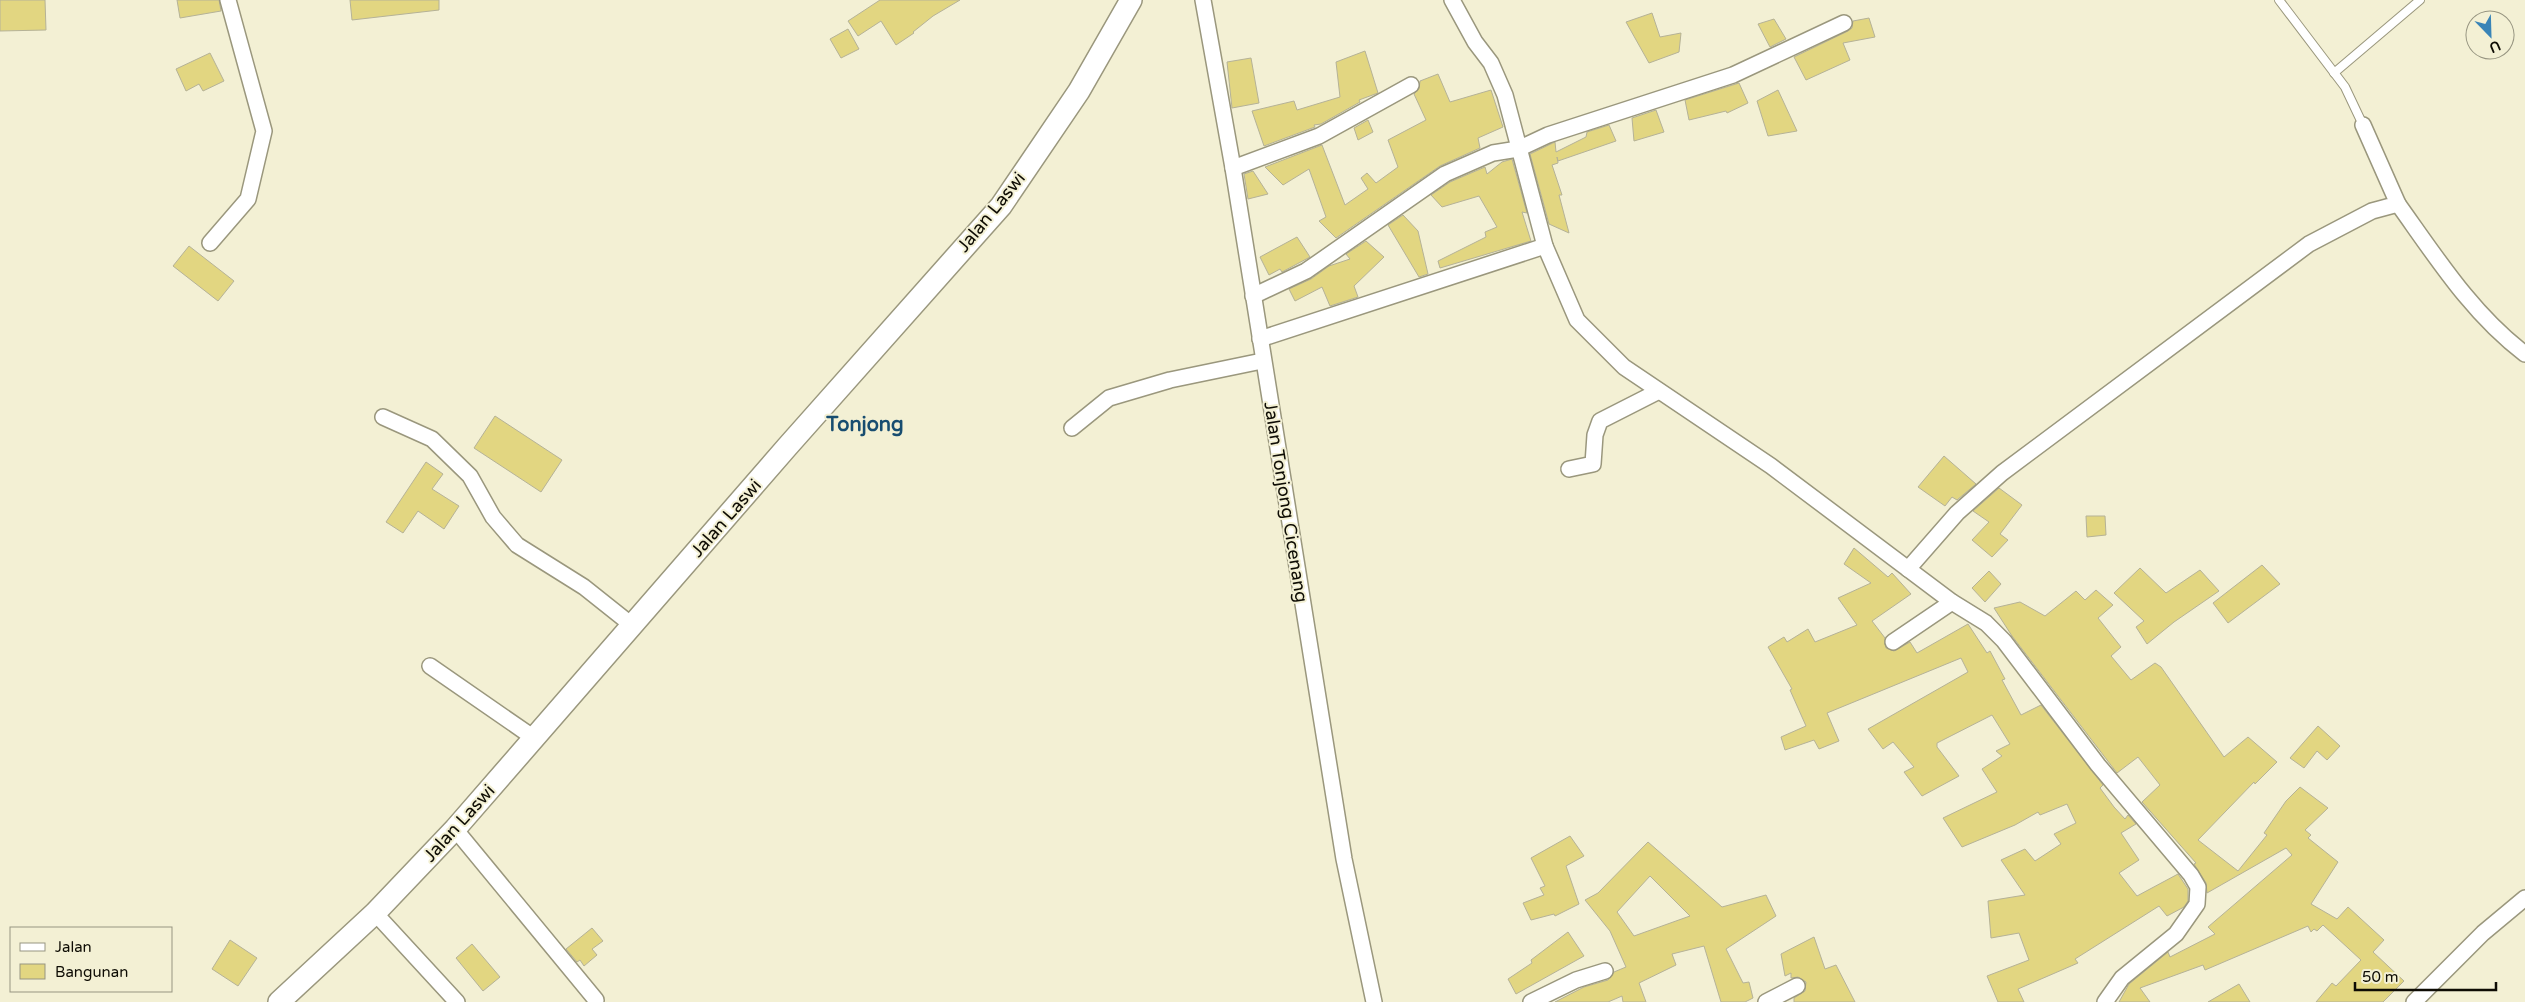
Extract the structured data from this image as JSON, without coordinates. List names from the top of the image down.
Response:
{
  "streets": {
    "main road": ["Jalan Laswi"],
    "street": ["Jalan Tonjong Cicenang"]
  },
  "districts": ["Tonjong"],
  "legend": ["Jalan", "Bangunan"],
  "scale_bar": "50 m",
  "north": "bottom right"
}
